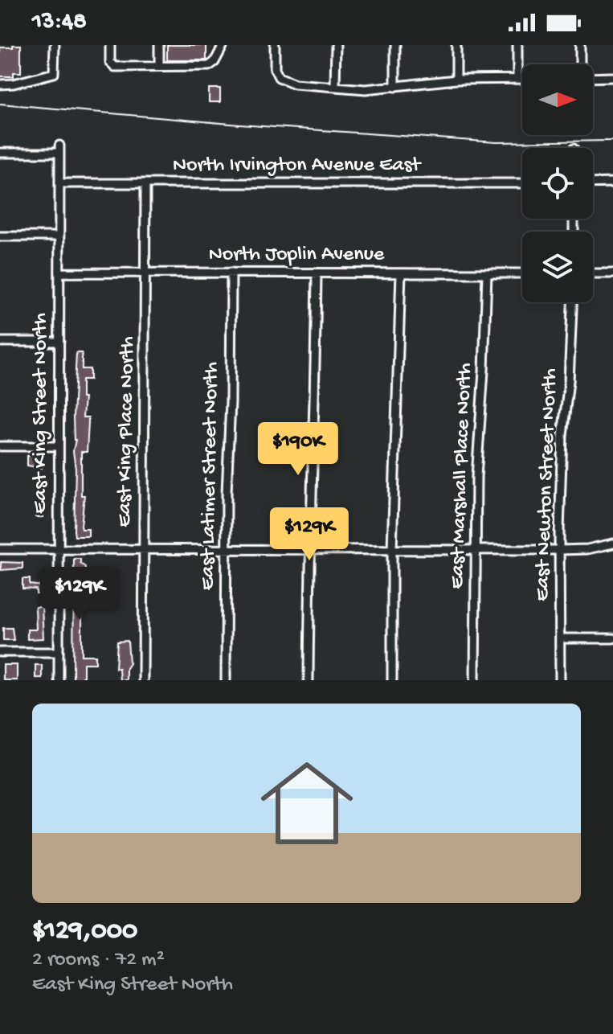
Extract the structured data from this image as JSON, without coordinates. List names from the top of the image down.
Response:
{
  "streets": {
    "street": [
      "North Irvington Avenue East",
      "North Joplin Avenue",
      "East King Street North",
      "East King Place North",
      "East Latimer Street North",
      "East Marshall Place North",
      "East Newton Street North"
    ]
  },
  "crossings": [
    ["North Irvington Avenue East", "East King Street North"],
    ["North Irvington Avenue East", "East King Place North"],
    ["North Joplin Avenue", "East King Street North"],
    ["North Joplin Avenue", "East King Place North"],
    ["North Joplin Avenue", "East Latimer Street North"],
    ["North Joplin Avenue", "East Marshall Place North"]
  ],
  "north": "right",
  "page": {
    "status": "13:48",
    "price": ["$190K", "$129K", "$129K"],
    "list": [
      {
        "name": "$129,000",
        "note": "2 rooms · 72 m² · East King Street North"
      }
    ]
  }
}
